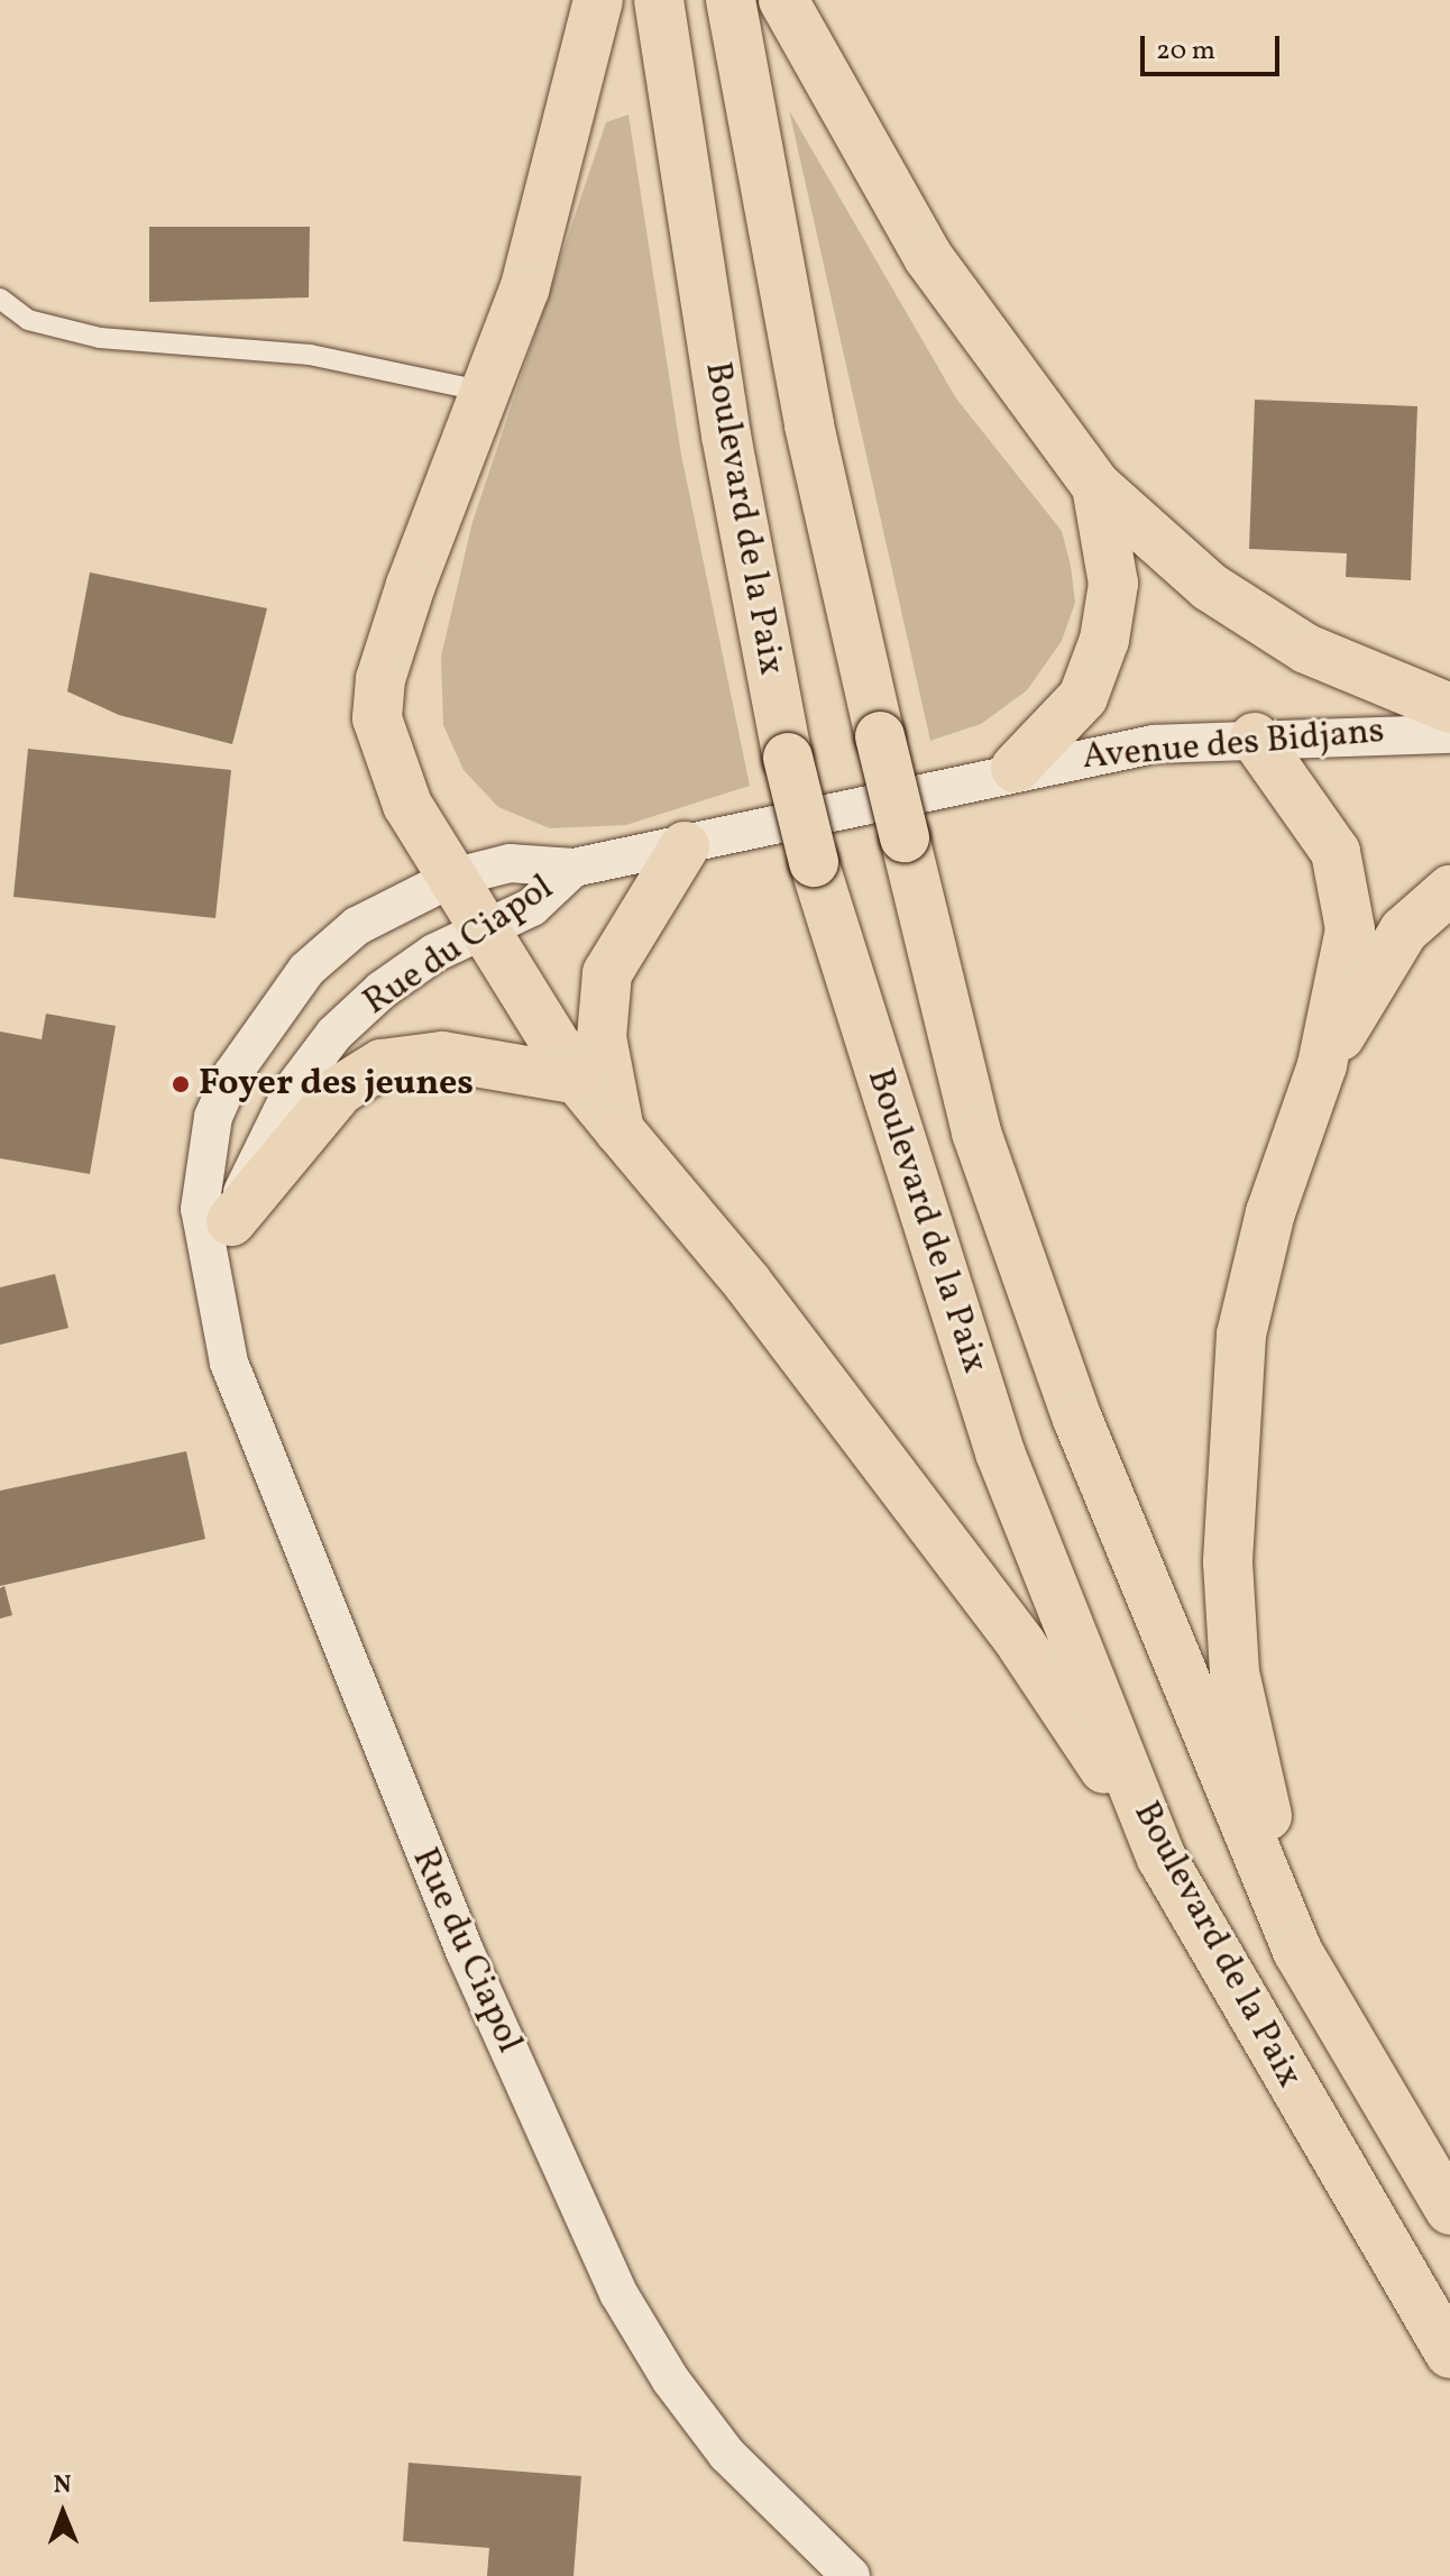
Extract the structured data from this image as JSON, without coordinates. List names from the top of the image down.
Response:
{
  "streets": {
    "main road": ["Boulevard de la Paix"],
    "street": ["Avenue des Bidjans", "Rue du Ciapol"]
  },
  "crossings": [
    ["Avenue des Bidjans", "Rue du Ciapol"]
  ],
  "places": ["Foyer des jeunes"],
  "scale_bar": "20 m",
  "north": "top"
}
